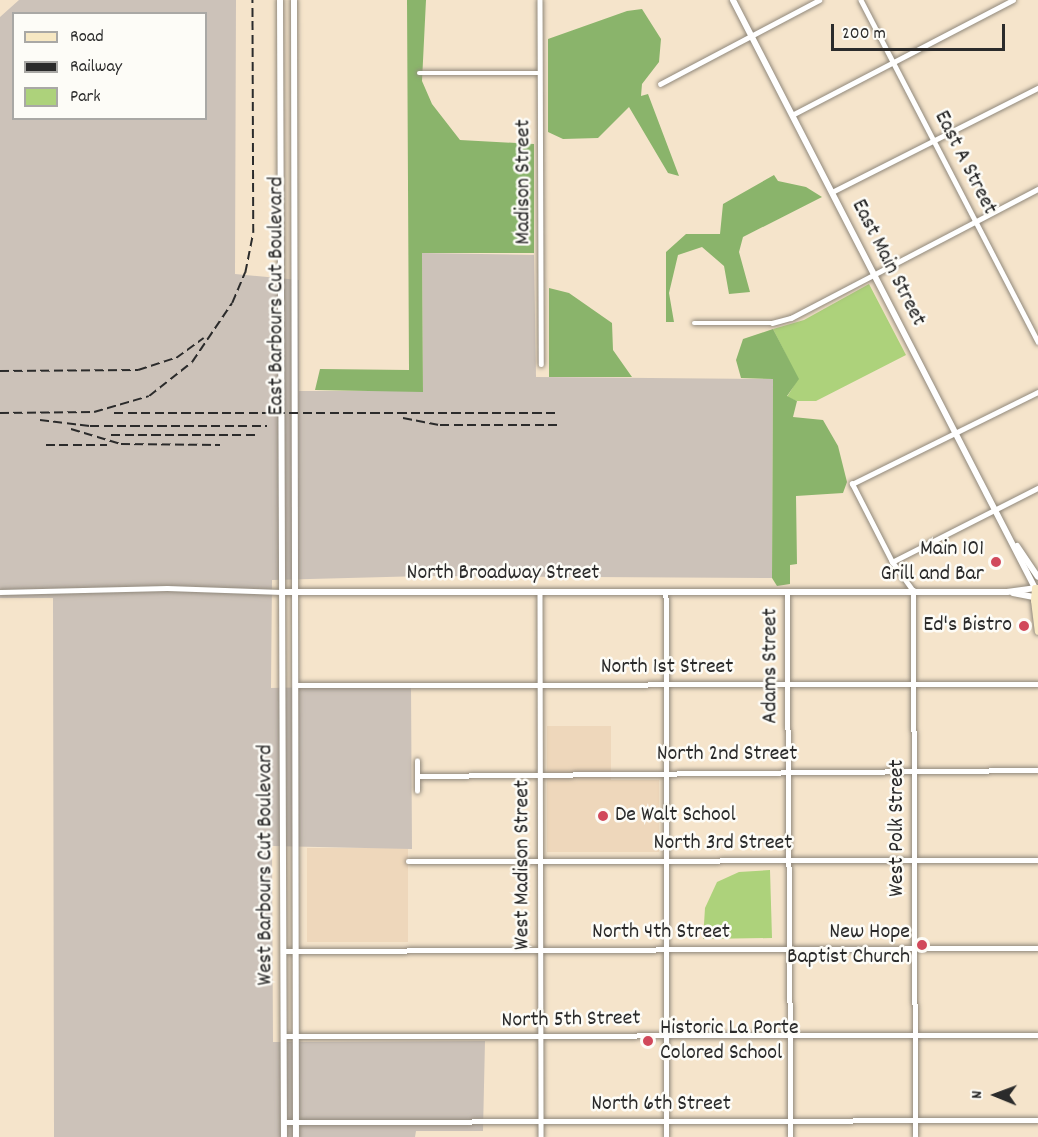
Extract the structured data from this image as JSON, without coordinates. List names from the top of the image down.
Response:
{
  "streets": {
    "street": [
      "East A Street",
      "Madison Street",
      "East Main Street",
      "East Barbours Cut Boulevard",
      "North Broadway Street",
      "Adams Street",
      "North 1st Street",
      "North 2nd Street",
      "West Polk Street",
      "North 3rd Street",
      "West Barbours Cut Boulevard",
      "West Madison Street",
      "North 4th Street",
      "North 5th Street",
      "North 6th Street"
    ]
  },
  "crossings": [
    ["East Main Street", "North Broadway Street"],
    ["East Barbours Cut Boulevard", "North Broadway Street"],
    ["East Barbours Cut Boulevard", "West Barbours Cut Boulevard"],
    ["North Broadway Street", "Adams Street"],
    ["North Broadway Street", "West Polk Street"],
    ["North Broadway Street", "West Barbours Cut Boulevard"],
    ["North Broadway Street", "West Madison Street"],
    ["Adams Street", "North 1st Street"],
    ["Adams Street", "North 2nd Street"],
    ["Adams Street", "North 3rd Street"],
    ["Adams Street", "North 4th Street"],
    ["Adams Street", "North 5th Street"],
    ["Adams Street", "North 6th Street"],
    ["North 1st Street", "West Polk Street"],
    ["North 1st Street", "West Barbours Cut Boulevard"],
    ["North 1st Street", "West Madison Street"],
    ["North 2nd Street", "West Polk Street"],
    ["North 2nd Street", "West Madison Street"],
    ["West Polk Street", "North 3rd Street"],
    ["West Polk Street", "North 4th Street"],
    ["West Polk Street", "North 5th Street"],
    ["West Polk Street", "North 6th Street"],
    ["North 3rd Street", "West Madison Street"],
    ["West Barbours Cut Boulevard", "North 4th Street"],
    ["West Barbours Cut Boulevard", "North 5th Street"],
    ["West Barbours Cut Boulevard", "North 6th Street"],
    ["West Madison Street", "North 4th Street"],
    ["West Madison Street", "North 5th Street"],
    ["West Madison Street", "North 6th Street"]
  ],
  "places": [
    "Main 101 Grill and Bar",
    "Ed's Bistro",
    "De Walt School",
    "New Hope Baptist Church",
    "Historic La Porte Colored School"
  ],
  "legend": ["Road", "Railway", "Park"],
  "scale_bar": "200 m",
  "north": "left"
}
